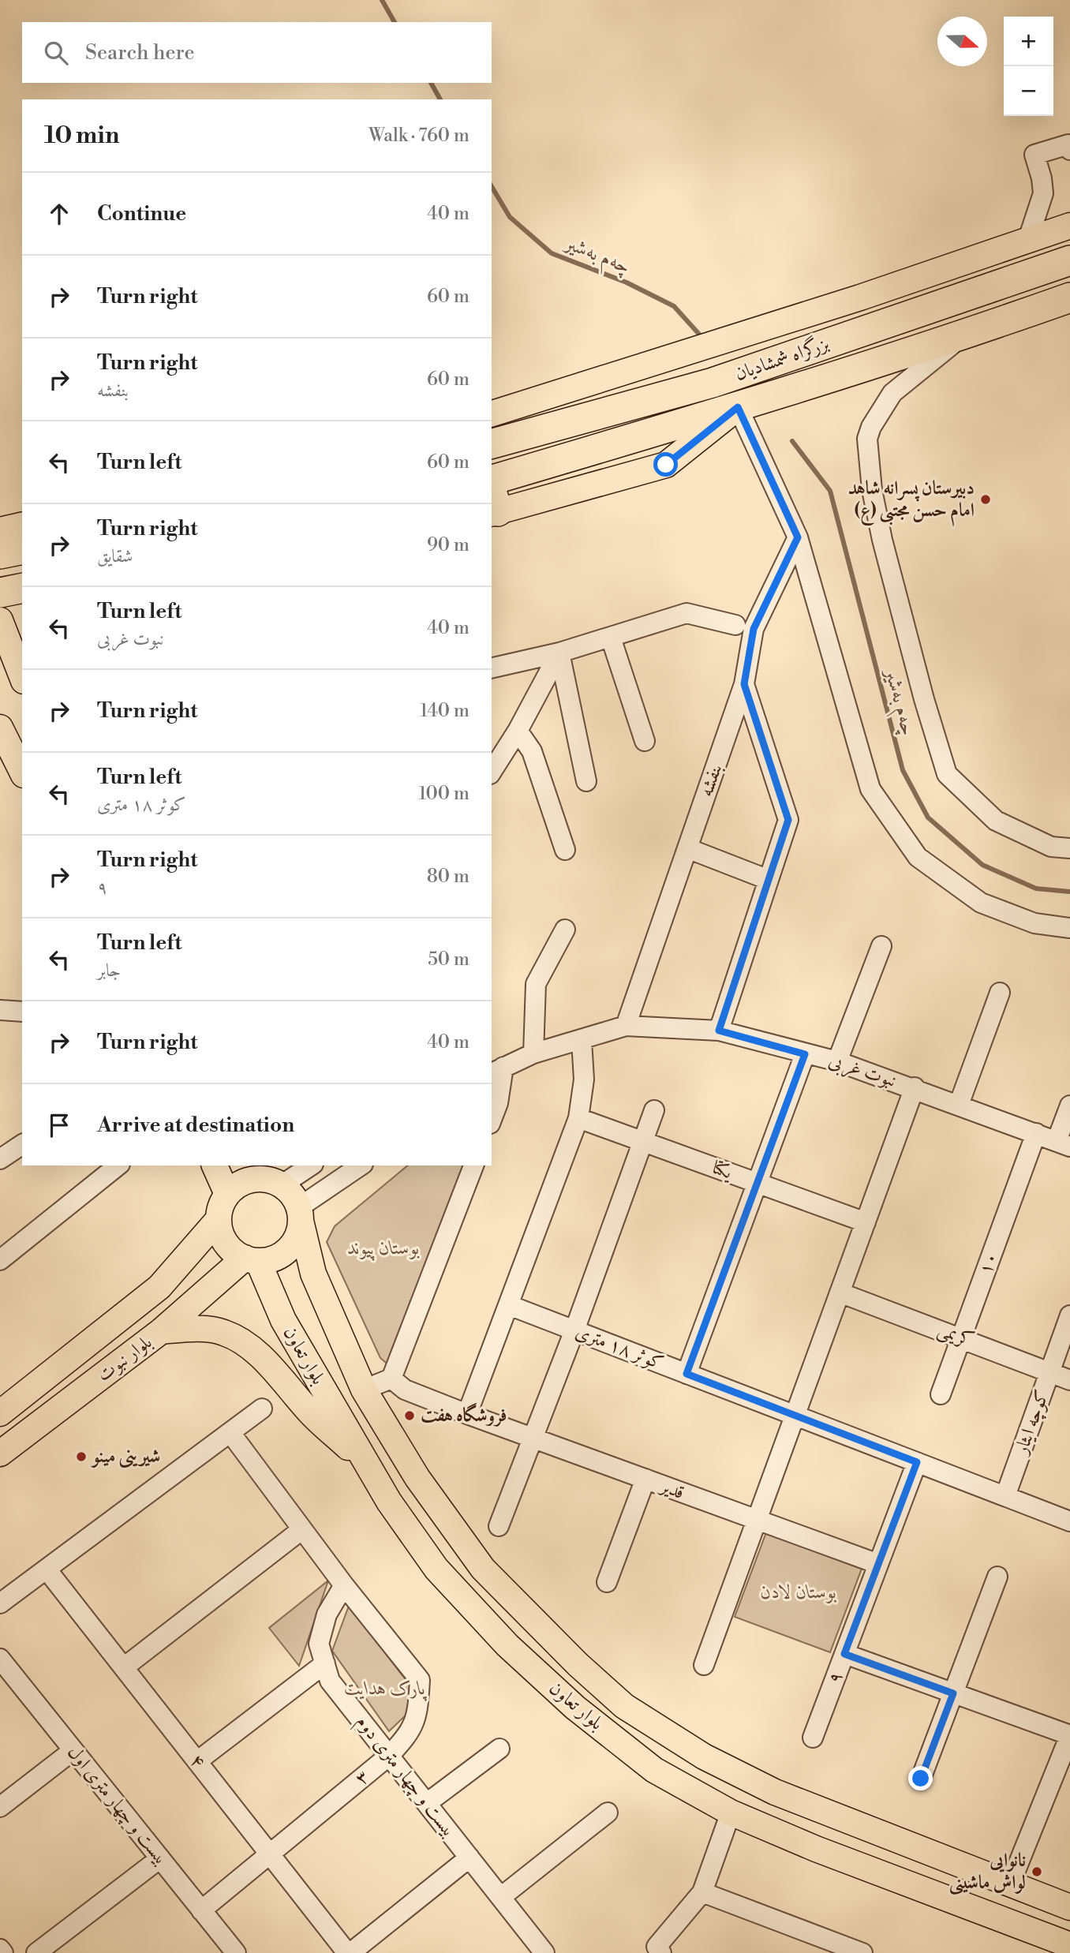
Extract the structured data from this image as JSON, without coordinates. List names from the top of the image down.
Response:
{
  "streets": {
    "highway": ["بزرگراه شمشادیان"],
    "main road": ["بلوار تعاون", "بلوار نبوت"],
    "street": [
      "بنفشه",
      "نبوت غربی",
      "یکتا",
      "۱۰",
      "کریمی",
      "کوثر ۱۸ متری",
      "کوچه ایثار",
      "قدیر",
      "۹",
      "۴",
      "بیست و چهار متری دوم",
      "۳",
      "بیست و چهار متری اول"
    ]
  },
  "crossings": [
    ["بنفشه", "نبوت غربی"],
    ["نبوت غربی", "۱۰"],
    ["۱۰", "کریمی"],
    ["کریمی", "کوچه ایثار"],
    ["کوثر ۱۸ متری", "کوچه ایثار"],
    ["کوثر ۱۸ متری", "۹"],
    ["بلوار تعاون", "بلوار نبوت"],
    ["قدیر", "۹"],
    ["۴", "بیست و چهار متری دوم"],
    ["۴", "۳"],
    ["بیست و چهار متری دوم", "۳"],
    ["۳", "بیست و چهار متری اول"]
  ],
  "water": ["چەم بەشیر"],
  "parks": ["بوستان پیوند", "بوستان لادن", "پارک‌ هدایت"],
  "places": [
    "دبیرستان پسرانه شاهد امام حسن مجتبی (ع)",
    "فروشگاه هفت",
    "شیرینی مینو",
    "نانوایی لواش ماشینی"
  ],
  "north": "right",
  "page": {
    "map_buttons": ["+", "−"],
    "search": "Search here",
    "heading": ["10 min", "Walk · 760 m"],
    "list": [
      ["Continue", "40 m"],
      ["Turn right", "60 m"],
      ["Turn right", "بنفشه", "60 m"],
      ["Turn left", "60 m"],
      ["Turn right", "شقایق", "90 m"],
      ["Turn left", "نبوت غربی", "40 m"],
      ["Turn right", "140 m"],
      ["Turn left", "کوثر ۱۸ متری", "100 m"],
      ["Turn right", "۹", "80 m"],
      ["Turn left", "جابر", "50 m"],
      ["Turn right", "40 m"],
      "Arrive at destination"
    ]
  }
}
